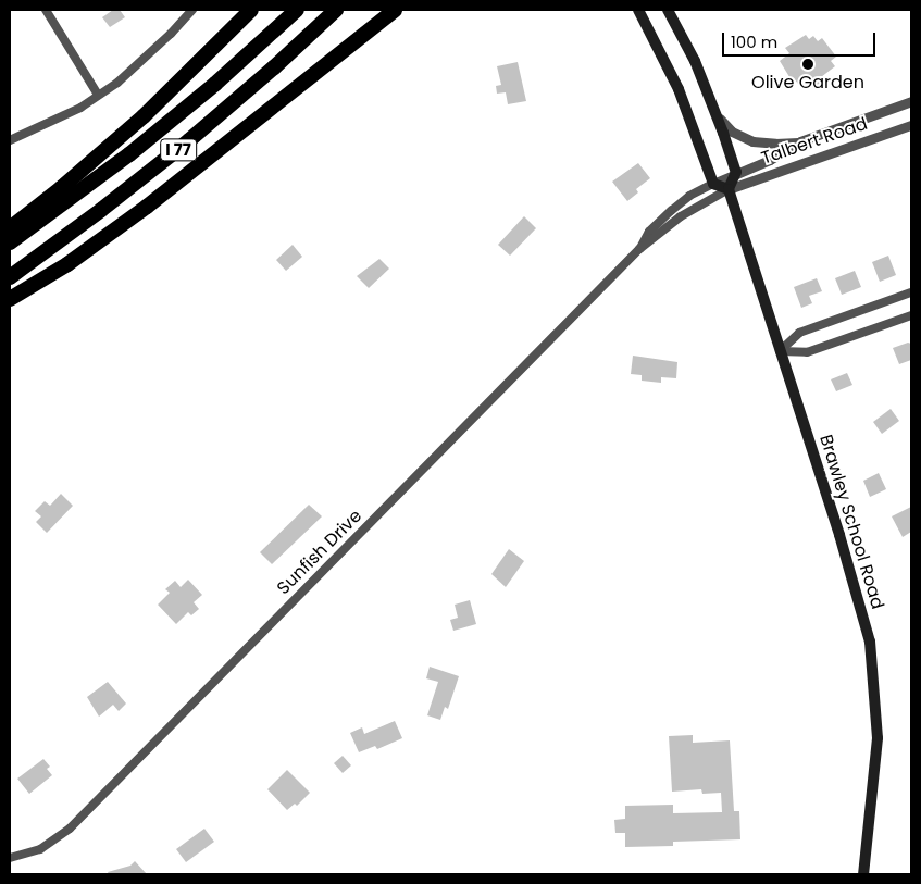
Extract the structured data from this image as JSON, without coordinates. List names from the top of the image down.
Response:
{
  "streets": {
    "highway": ["I 77"],
    "main road": ["Brawley School Road"],
    "street": ["Talbert Road", "Sunfish Drive"]
  },
  "crossings": [
    ["Talbert Road", "Brawley School Road"],
    ["Talbert Road", "Sunfish Drive"],
    ["Brawley School Road", "Sunfish Drive"]
  ],
  "places": ["Olive Garden"],
  "scale_bar": "100 m"
}
